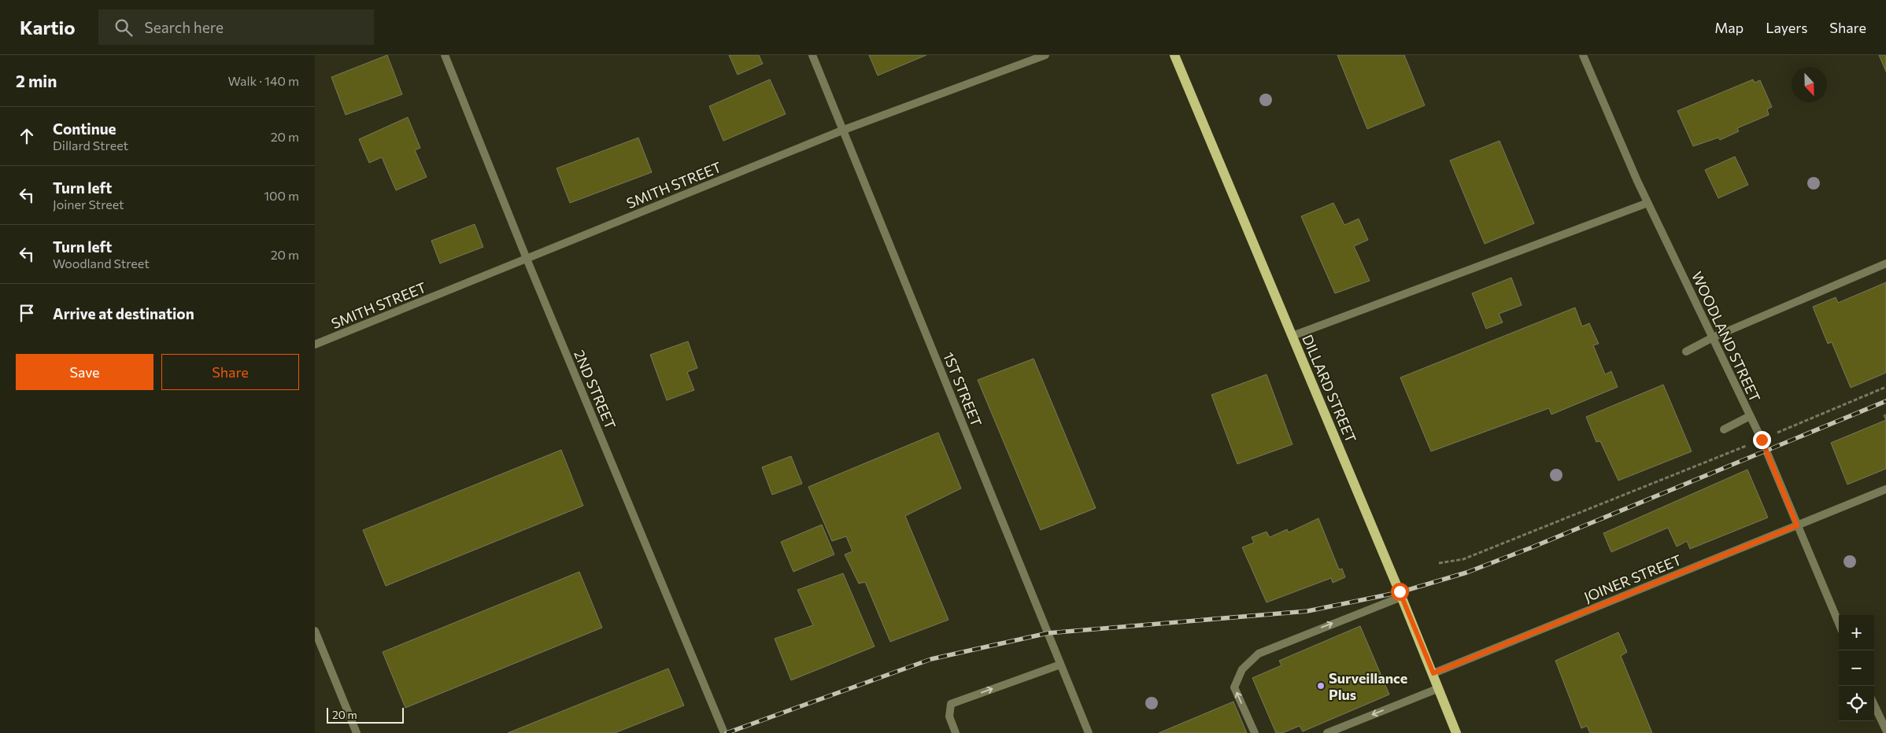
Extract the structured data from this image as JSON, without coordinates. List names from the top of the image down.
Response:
{
  "streets": {
    "main road": ["DILLARD STREET"],
    "street": [
      "SMITH STREET",
      "WOODLAND STREET",
      "2ND STREET",
      "1ST STREET",
      "JOINER STREET"
    ]
  },
  "crossings": [
    ["SMITH STREET", "2ND STREET"],
    ["SMITH STREET", "1ST STREET"],
    ["WOODLAND STREET", "JOINER STREET"],
    ["DILLARD STREET", "JOINER STREET"]
  ],
  "places": ["Surveillance Plus"],
  "scale_bar": "20 m",
  "north": "bottom",
  "page": {
    "header": "Kartio",
    "search": "Search here",
    "nav": ["Map", "Layers", "Share"],
    "heading": ["2 min", "Walk · 140 m"],
    "list": [
      ["Continue", "Dillard Street", "20 m"],
      ["Turn left", "Joiner Street", "100 m"],
      ["Turn left", "Woodland Street", "20 m"],
      "Arrive at destination"
    ],
    "buttons": ["Save", "Share"],
    "map_buttons": ["+", "−"],
    "scale": "20 m"
  }
}
